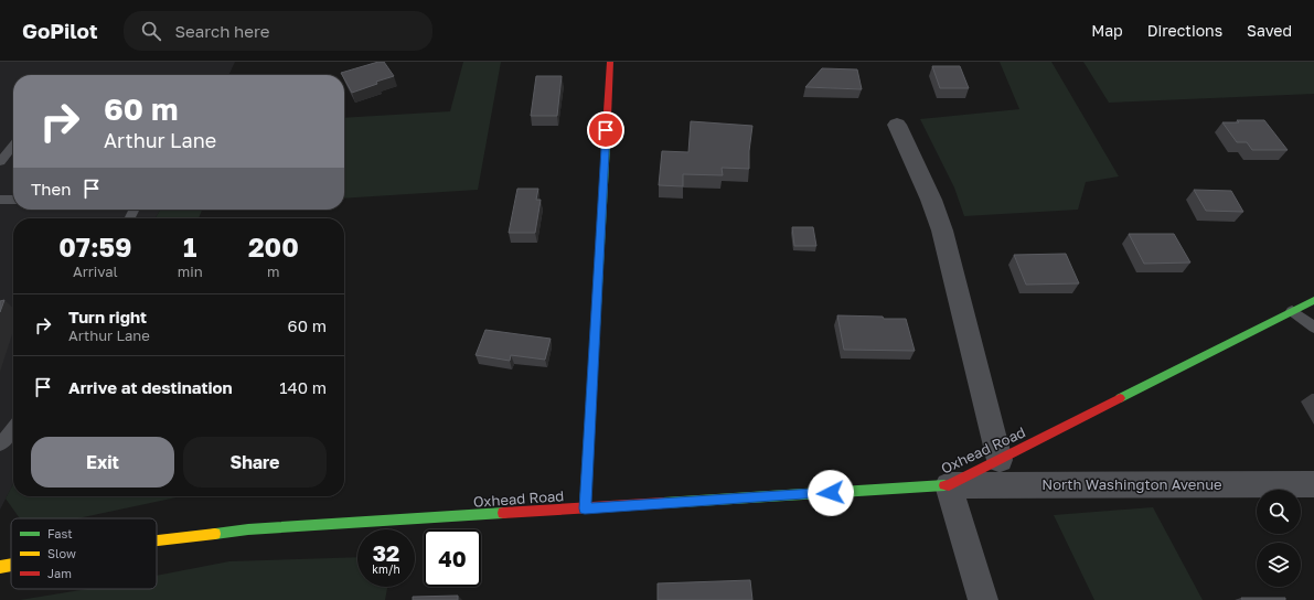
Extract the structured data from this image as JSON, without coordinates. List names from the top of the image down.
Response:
{
  "streets": {
    "street": ["Oxhead Road", "North Washington Avenue"]
  },
  "crossings": [
    ["Oxhead Road", "North Washington Avenue"]
  ],
  "legend": ["Fast", "Slow", "Jam"],
  "page": {
    "header": "GoPilot",
    "search": "Search here",
    "nav": ["Map", "Directions", "Saved"],
    "turn": ["60 m", "Arthur Lane"],
    "then": "Then",
    "eta": [
      "07:59",
      "Arrival",
      "1",
      "min",
      "200",
      "m"
    ],
    "list": [
      {
        "name": "Turn right",
        "note": "Arthur Lane",
        "value": "60 m"
      },
      {
        "name": "Arrive at destination",
        "value": "140 m"
      }
    ],
    "buttons": ["Exit", "Share"],
    "speed": "32 km/h",
    "limit": "40"
  }
}
